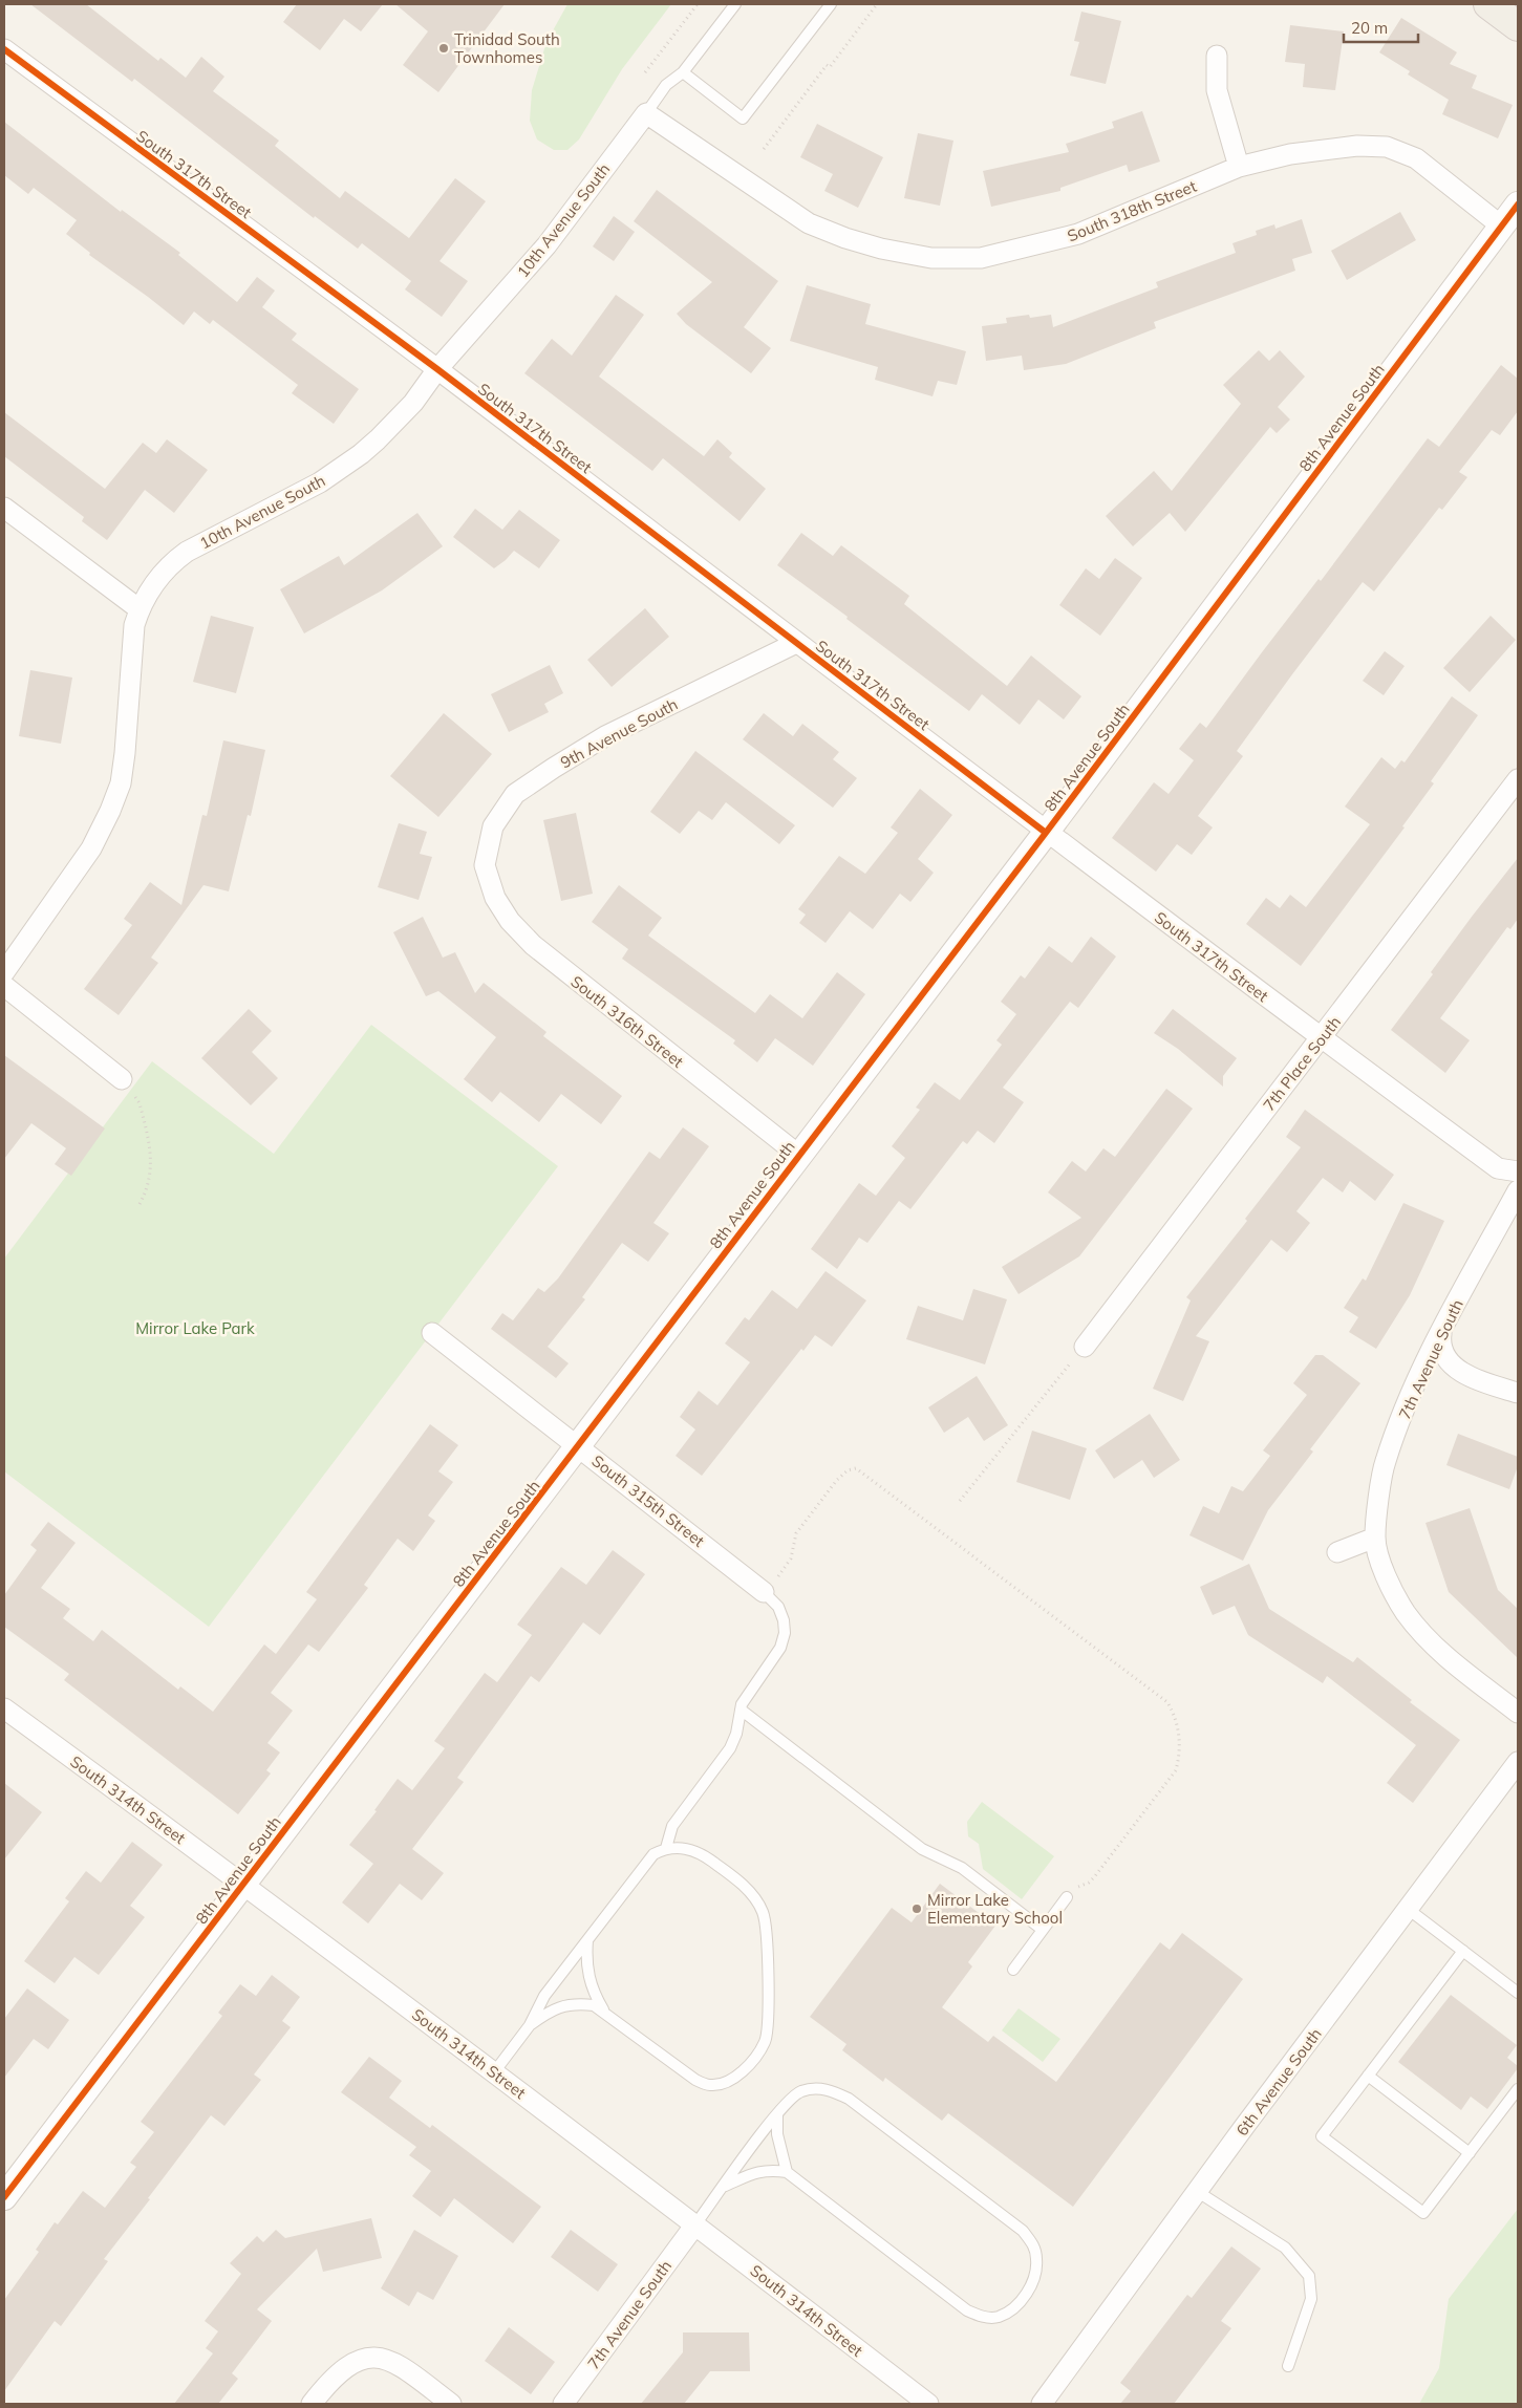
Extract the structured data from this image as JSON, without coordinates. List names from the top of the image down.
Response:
{
  "streets": {
    "street": [
      "South 317th Street",
      "South 318th Street",
      "10th Avenue South",
      "8th Avenue South",
      "9th Avenue South",
      "South 316th Street",
      "7th Place South",
      "7th Avenue South",
      "South 315th Street",
      "South 314th Street",
      "6th Avenue South"
    ]
  },
  "crossings": [
    ["South 317th Street", "10th Avenue South"],
    ["South 317th Street", "8th Avenue South"],
    ["South 317th Street", "9th Avenue South"],
    ["South 317th Street", "7th Place South"],
    ["South 318th Street", "10th Avenue South"],
    ["South 318th Street", "8th Avenue South"],
    ["8th Avenue South", "South 316th Street"],
    ["8th Avenue South", "South 315th Street"],
    ["8th Avenue South", "South 314th Street"],
    ["9th Avenue South", "South 316th Street"],
    ["7th Avenue South", "South 314th Street"]
  ],
  "parks": ["Mirror Lake Park"],
  "places": ["Trinidad South Townhomes", "Mirror Lake Elementary School"],
  "scale_bar": "20 m"
}
